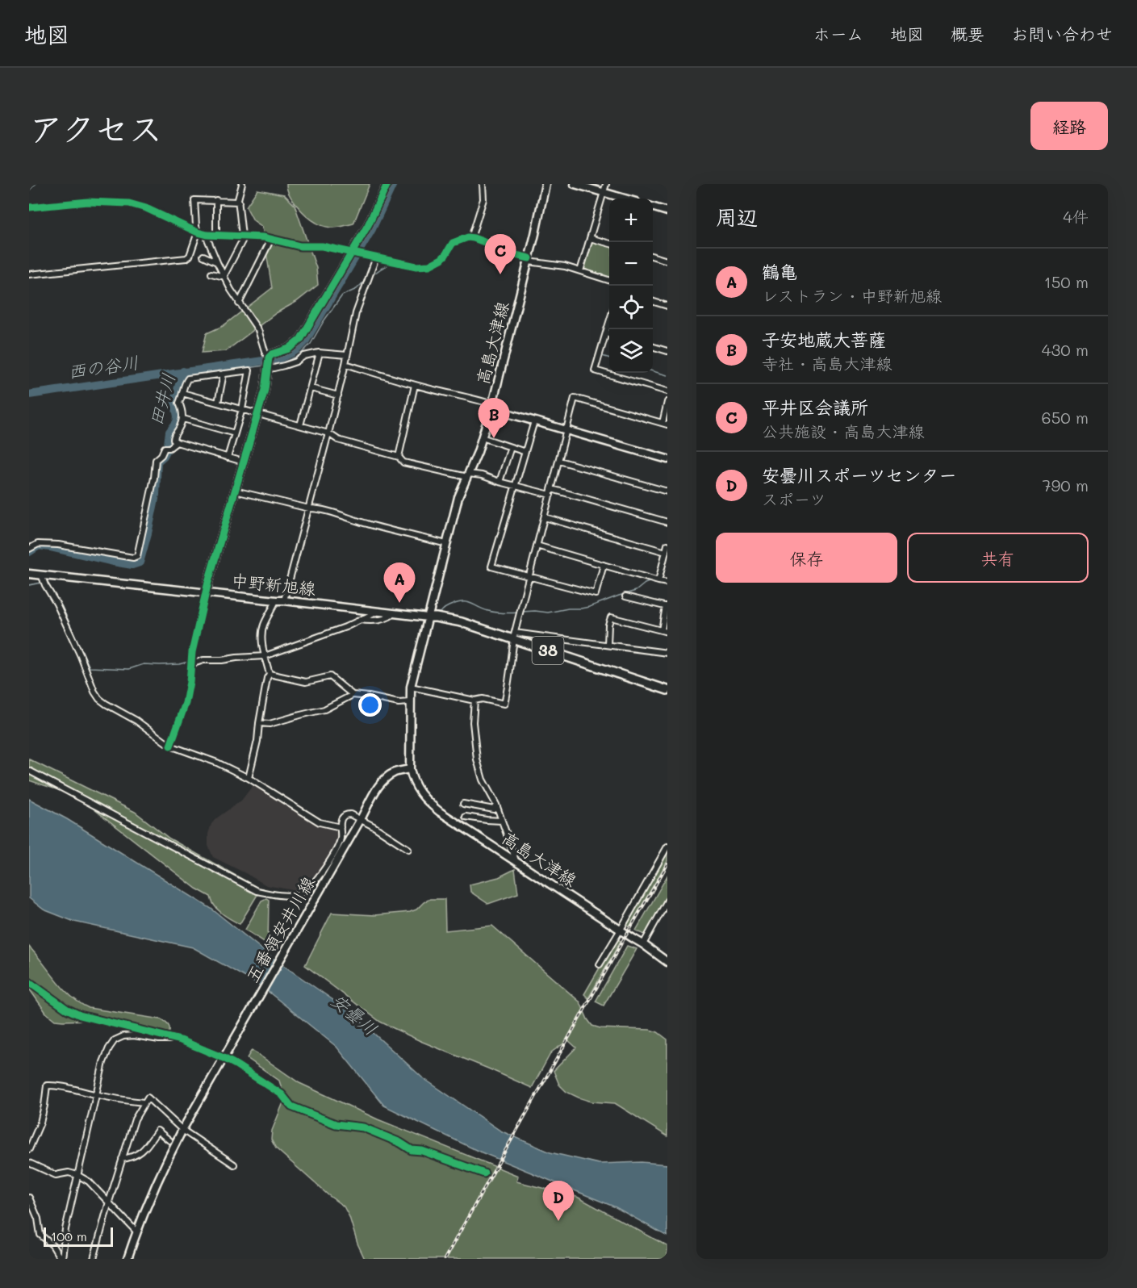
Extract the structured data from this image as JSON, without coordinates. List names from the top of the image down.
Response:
{
  "streets": {
    "main road": [
      "高島大津線",
      "中野新旭線",
      "38",
      "五番領安井川線"
    ]
  },
  "crossings": [
    ["高島大津線", "中野新旭線"],
    ["高島大津線", "38"],
    ["高島大津線", "五番領安井川線"],
    ["中野新旭線", "38"]
  ],
  "water": ["西の谷川", "田井川", "安曇川"],
  "scale_bar": "100 m",
  "page": {
    "header": "地図",
    "nav": [
      "ホーム",
      "地図",
      "概要",
      "お問い合わせ"
    ],
    "title": "アクセス",
    "buttons": [
      "経路",
      ["保存", "共有"]
    ],
    "heading": ["周辺", "4件"],
    "map_buttons": ["+", "−"],
    "pins": [
      "C",
      "B",
      "A",
      "D"
    ],
    "list": [
      {
        "mark": "A",
        "name": "鶴亀",
        "note": "レストラン · 中野新旭線",
        "value": "150 m"
      },
      {
        "mark": "B",
        "name": "子安地蔵大菩薩",
        "note": "寺社 · 高島大津線",
        "value": "430 m"
      },
      {
        "mark": "C",
        "name": "平井区会議所",
        "note": "公共施設 · 高島大津線",
        "value": "650 m"
      },
      {
        "mark": "D",
        "name": "安曇川スポーツセンター",
        "note": "スポーツ",
        "value": "790 m"
      }
    ],
    "scale": "100 m"
  }
}
